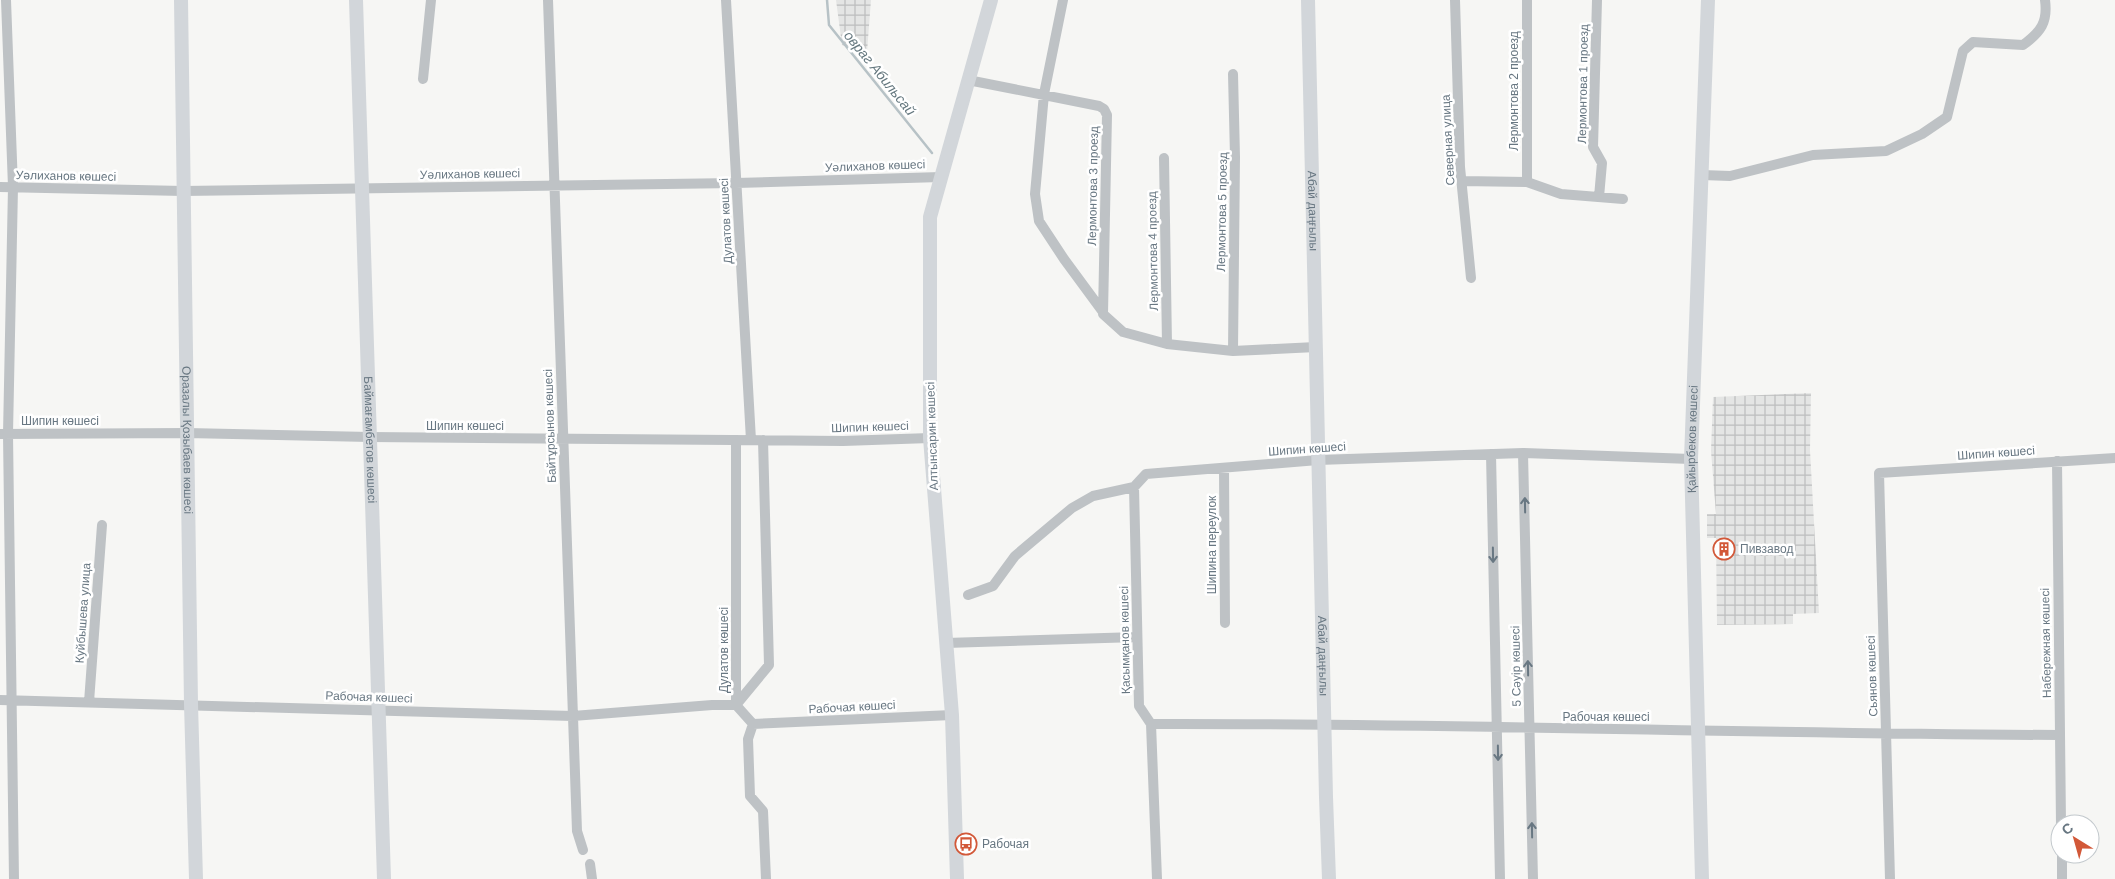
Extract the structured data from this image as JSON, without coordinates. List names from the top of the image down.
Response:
{
  "streets": {
    "street": [
      "Лермонтова 1 проезд",
      "Лермонтова 2 проезд",
      "Северная улица",
      "Уәлиханов көшесі",
      "Лермонтова 3 проезд",
      "Абай даңғылы",
      "Лермонтова 5 проезд",
      "Дулатов көшесі",
      "Лермонтова 4 проезд",
      "Шипин көшесі",
      "Байтұрсынов көшесі",
      "Алтынсарин көшесі",
      "Баймағамбетов көшесі",
      "Қайырбеков көшесі",
      "Оразалы Қозыбаев көшесі",
      "Шипина переулок",
      "Куйбышева улица",
      "Қасымқанов көшесі",
      "Набережная көшесі",
      "5 Сәуір көшесі",
      "Сьянов көшесі",
      "Рабочая көшесі"
    ]
  },
  "crossings": [
    ["Уәлиханов көшесі", "Дулатов көшесі"],
    ["Уәлиханов көшесі", "Байтұрсынов көшесі"],
    ["Уәлиханов көшесі", "Алтынсарин көшесі"],
    ["Уәлиханов көшесі", "Баймағамбетов көшесі"],
    ["Уәлиханов көшесі", "Оразалы Қозыбаев көшесі"],
    ["Лермонтова 3 проезд", "Алтынсарин көшесі"],
    ["Абай даңғылы", "Шипин көшесі"],
    ["Абай даңғылы", "Рабочая көшесі"],
    ["Дулатов көшесі", "Шипин көшесі"],
    ["Дулатов көшесі", "Рабочая көшесі"],
    ["Шипин көшесі", "Байтұрсынов көшесі"],
    ["Шипин көшесі", "Алтынсарин көшесі"],
    ["Шипин көшесі", "Баймағамбетов көшесі"],
    ["Шипин көшесі", "Қайырбеков көшесі"],
    ["Шипин көшесі", "Оразалы Қозыбаев көшесі"],
    ["Шипин көшесі", "Шипина переулок"],
    ["Шипин көшесі", "Қасымқанов көшесі"],
    ["Шипин көшесі", "Набережная көшесі"],
    ["Шипин көшесі", "5 Сәуір көшесі"],
    ["Шипин көшесі", "Сьянов көшесі"],
    ["Байтұрсынов көшесі", "Рабочая көшесі"],
    ["Алтынсарин көшесі", "Рабочая көшесі"],
    ["Баймағамбетов көшесі", "Рабочая көшесі"],
    ["Қайырбеков көшесі", "Рабочая көшесі"],
    ["Оразалы Қозыбаев көшесі", "Рабочая көшесі"],
    ["Куйбышева улица", "Рабочая көшесі"],
    ["Қасымқанов көшесі", "Рабочая көшесі"],
    ["Набережная көшесі", "Рабочая көшесі"],
    ["5 Сәуір көшесі", "Рабочая көшесі"],
    ["Сьянов көшесі", "Рабочая көшесі"]
  ],
  "water": ["овраг Абильсай"],
  "places": {
    "building": ["Пивзавод"],
    "bus stop": ["Рабочая"]
  },
  "north": "top left"
}
